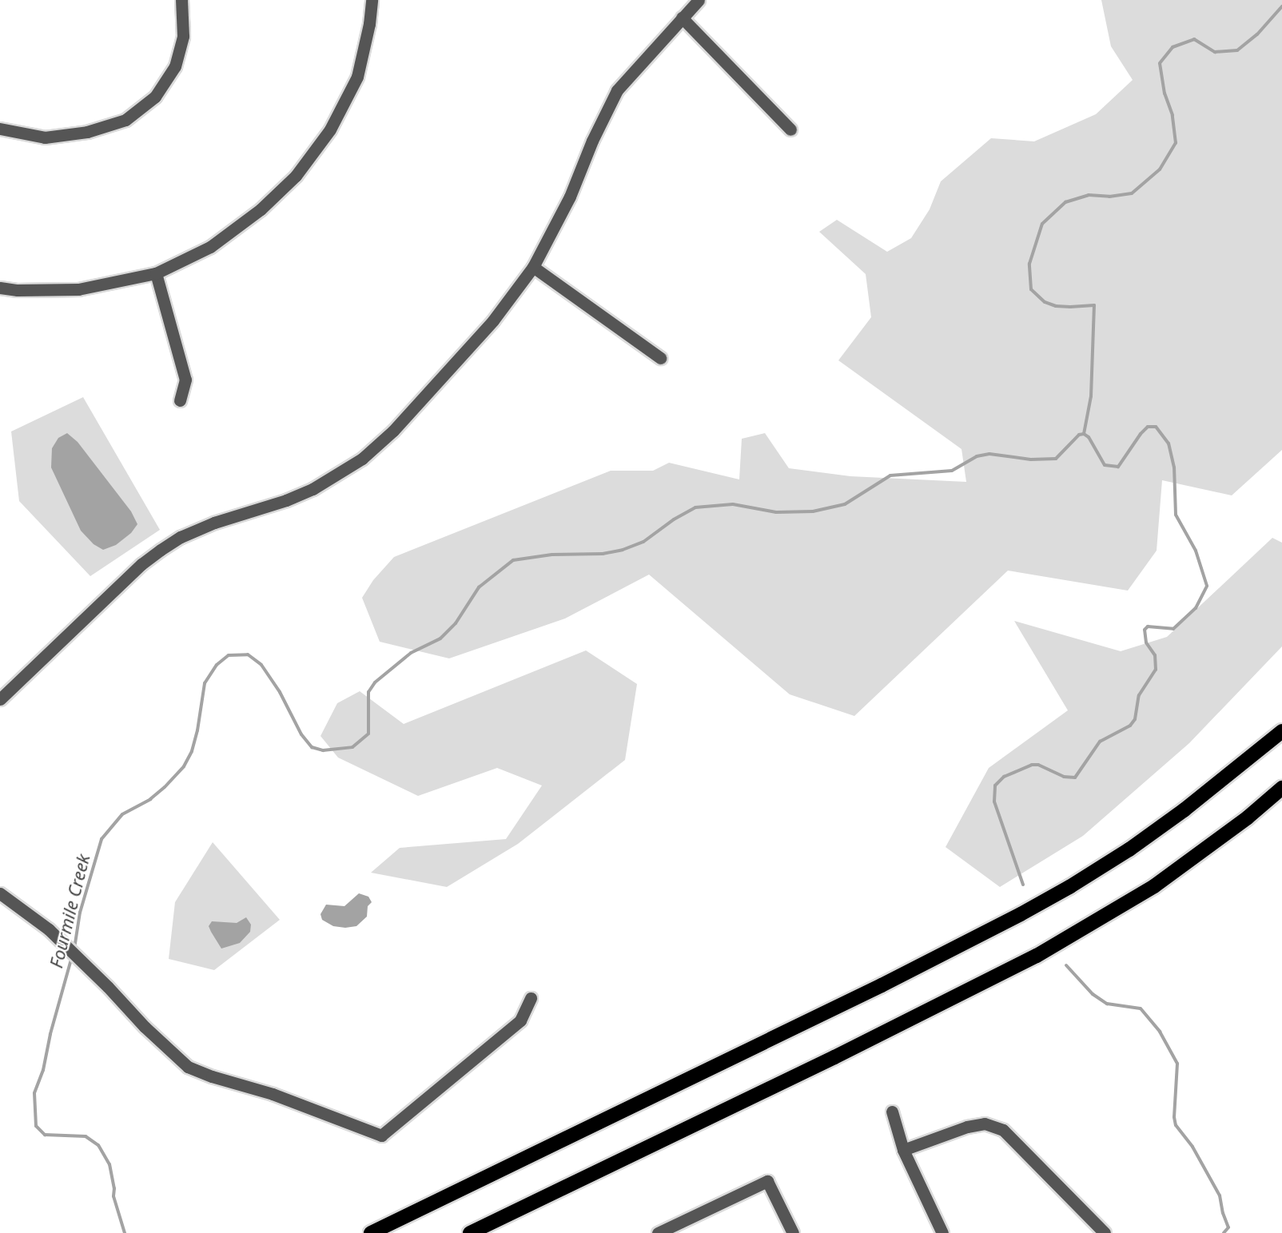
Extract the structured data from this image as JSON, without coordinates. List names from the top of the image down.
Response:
{
  "water": ["Fourmile Creek"]
}
